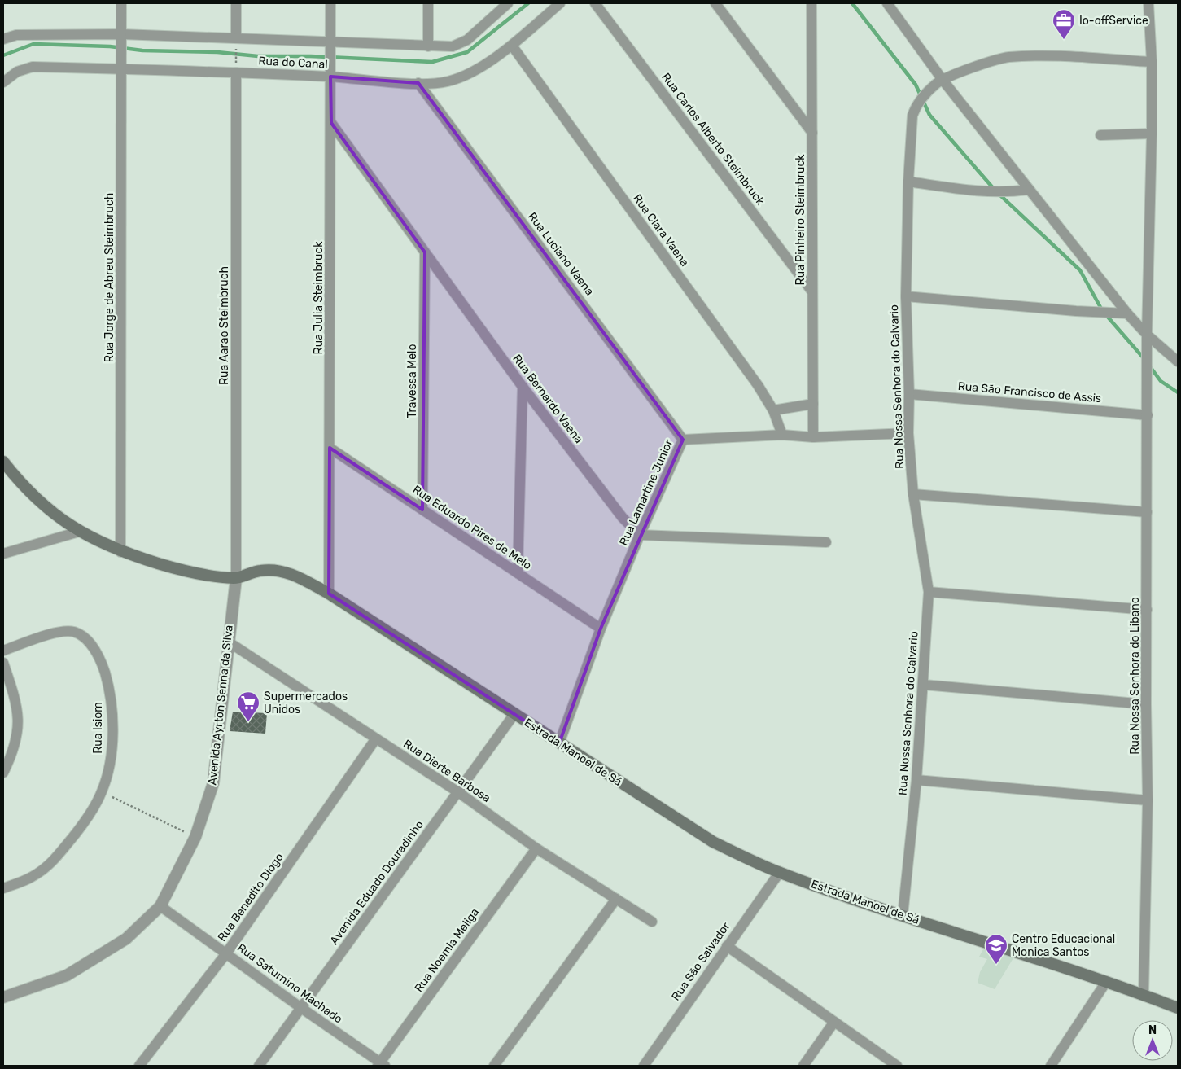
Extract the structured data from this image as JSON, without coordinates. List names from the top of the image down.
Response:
{
  "streets": {
    "main road": ["Estrada Manoel de Sá"],
    "street": [
      "Rua do Canal",
      "Rua Carlos Alberto Steimbruck",
      "Rua Pinheiro Steimbruck",
      "Rua Clara Vaena",
      "Rua Luciano Vaena",
      "Rua Jorge de Abreu Steimbruch",
      "Rua Julia Steimbruck",
      "Rua Aarao Steimbruch",
      "Travessa Melo",
      "Rua Nossa Senhora do Calvario",
      "Rua São Francisco de Assis",
      "Rua Bernardo Vaena",
      "Rua Lamartine Junior",
      "Rua Eduardo Pires de Melo",
      "Rua Nossa Senhora do Libano",
      "Avenida Ayrton Senna da Silva",
      "Rua Isiom",
      "Rua Dierte Barbosa",
      "Avenida Eduado Douradinho",
      "Rua Benedito Diogo",
      "Rua Noemia Meliga",
      "Rua São Salvador",
      "Rua Saturnino Machado"
    ]
  },
  "crossings": [
    ["Rua do Canal", "Rua Clara Vaena"],
    ["Rua do Canal", "Rua Luciano Vaena"],
    ["Rua do Canal", "Rua Jorge de Abreu Steimbruch"],
    ["Rua do Canal", "Rua Julia Steimbruck"],
    ["Rua do Canal", "Rua Aarao Steimbruch"],
    ["Rua Carlos Alberto Steimbruck", "Rua Pinheiro Steimbruck"],
    ["Rua Pinheiro Steimbruck", "Rua Lamartine Junior"],
    ["Rua Clara Vaena", "Rua Lamartine Junior"],
    ["Rua Luciano Vaena", "Rua Lamartine Junior"],
    ["Rua Jorge de Abreu Steimbruch", "Estrada Manoel de Sá"],
    ["Rua Julia Steimbruck", "Rua Bernardo Vaena"],
    ["Rua Julia Steimbruck", "Rua Eduardo Pires de Melo"],
    ["Rua Julia Steimbruck", "Estrada Manoel de Sá"],
    ["Rua Aarao Steimbruch", "Avenida Ayrton Senna da Silva"],
    ["Rua Aarao Steimbruch", "Estrada Manoel de Sá"],
    ["Travessa Melo", "Rua Bernardo Vaena"],
    ["Travessa Melo", "Rua Eduardo Pires de Melo"],
    ["Rua Nossa Senhora do Calvario", "Rua São Francisco de Assis"],
    ["Rua Nossa Senhora do Calvario", "Rua Lamartine Junior"],
    ["Rua Nossa Senhora do Calvario", "Estrada Manoel de Sá"],
    ["Rua São Francisco de Assis", "Rua Nossa Senhora do Libano"],
    ["Rua Bernardo Vaena", "Rua Lamartine Junior"],
    ["Rua Lamartine Junior", "Rua Eduardo Pires de Melo"],
    ["Rua Lamartine Junior", "Estrada Manoel de Sá"],
    ["Rua Nossa Senhora do Libano", "Estrada Manoel de Sá"],
    ["Avenida Ayrton Senna da Silva", "Estrada Manoel de Sá"],
    ["Avenida Ayrton Senna da Silva", "Rua Dierte Barbosa"],
    ["Avenida Ayrton Senna da Silva", "Rua Saturnino Machado"],
    ["Estrada Manoel de Sá", "Avenida Eduado Douradinho"],
    ["Estrada Manoel de Sá", "Rua São Salvador"],
    ["Rua Dierte Barbosa", "Avenida Eduado Douradinho"],
    ["Rua Dierte Barbosa", "Rua Benedito Diogo"],
    ["Rua Dierte Barbosa", "Rua Noemia Meliga"],
    ["Avenida Eduado Douradinho", "Rua Saturnino Machado"],
    ["Rua Benedito Diogo", "Rua Saturnino Machado"],
    ["Rua Noemia Meliga", "Rua Saturnino Machado"]
  ],
  "places": {
    "office": ["Io-offService"],
    "supermarket": ["Supermercados Unidos"],
    "school or university": ["Centro Educacional Monica Santos"]
  },
  "north": "top"
}
